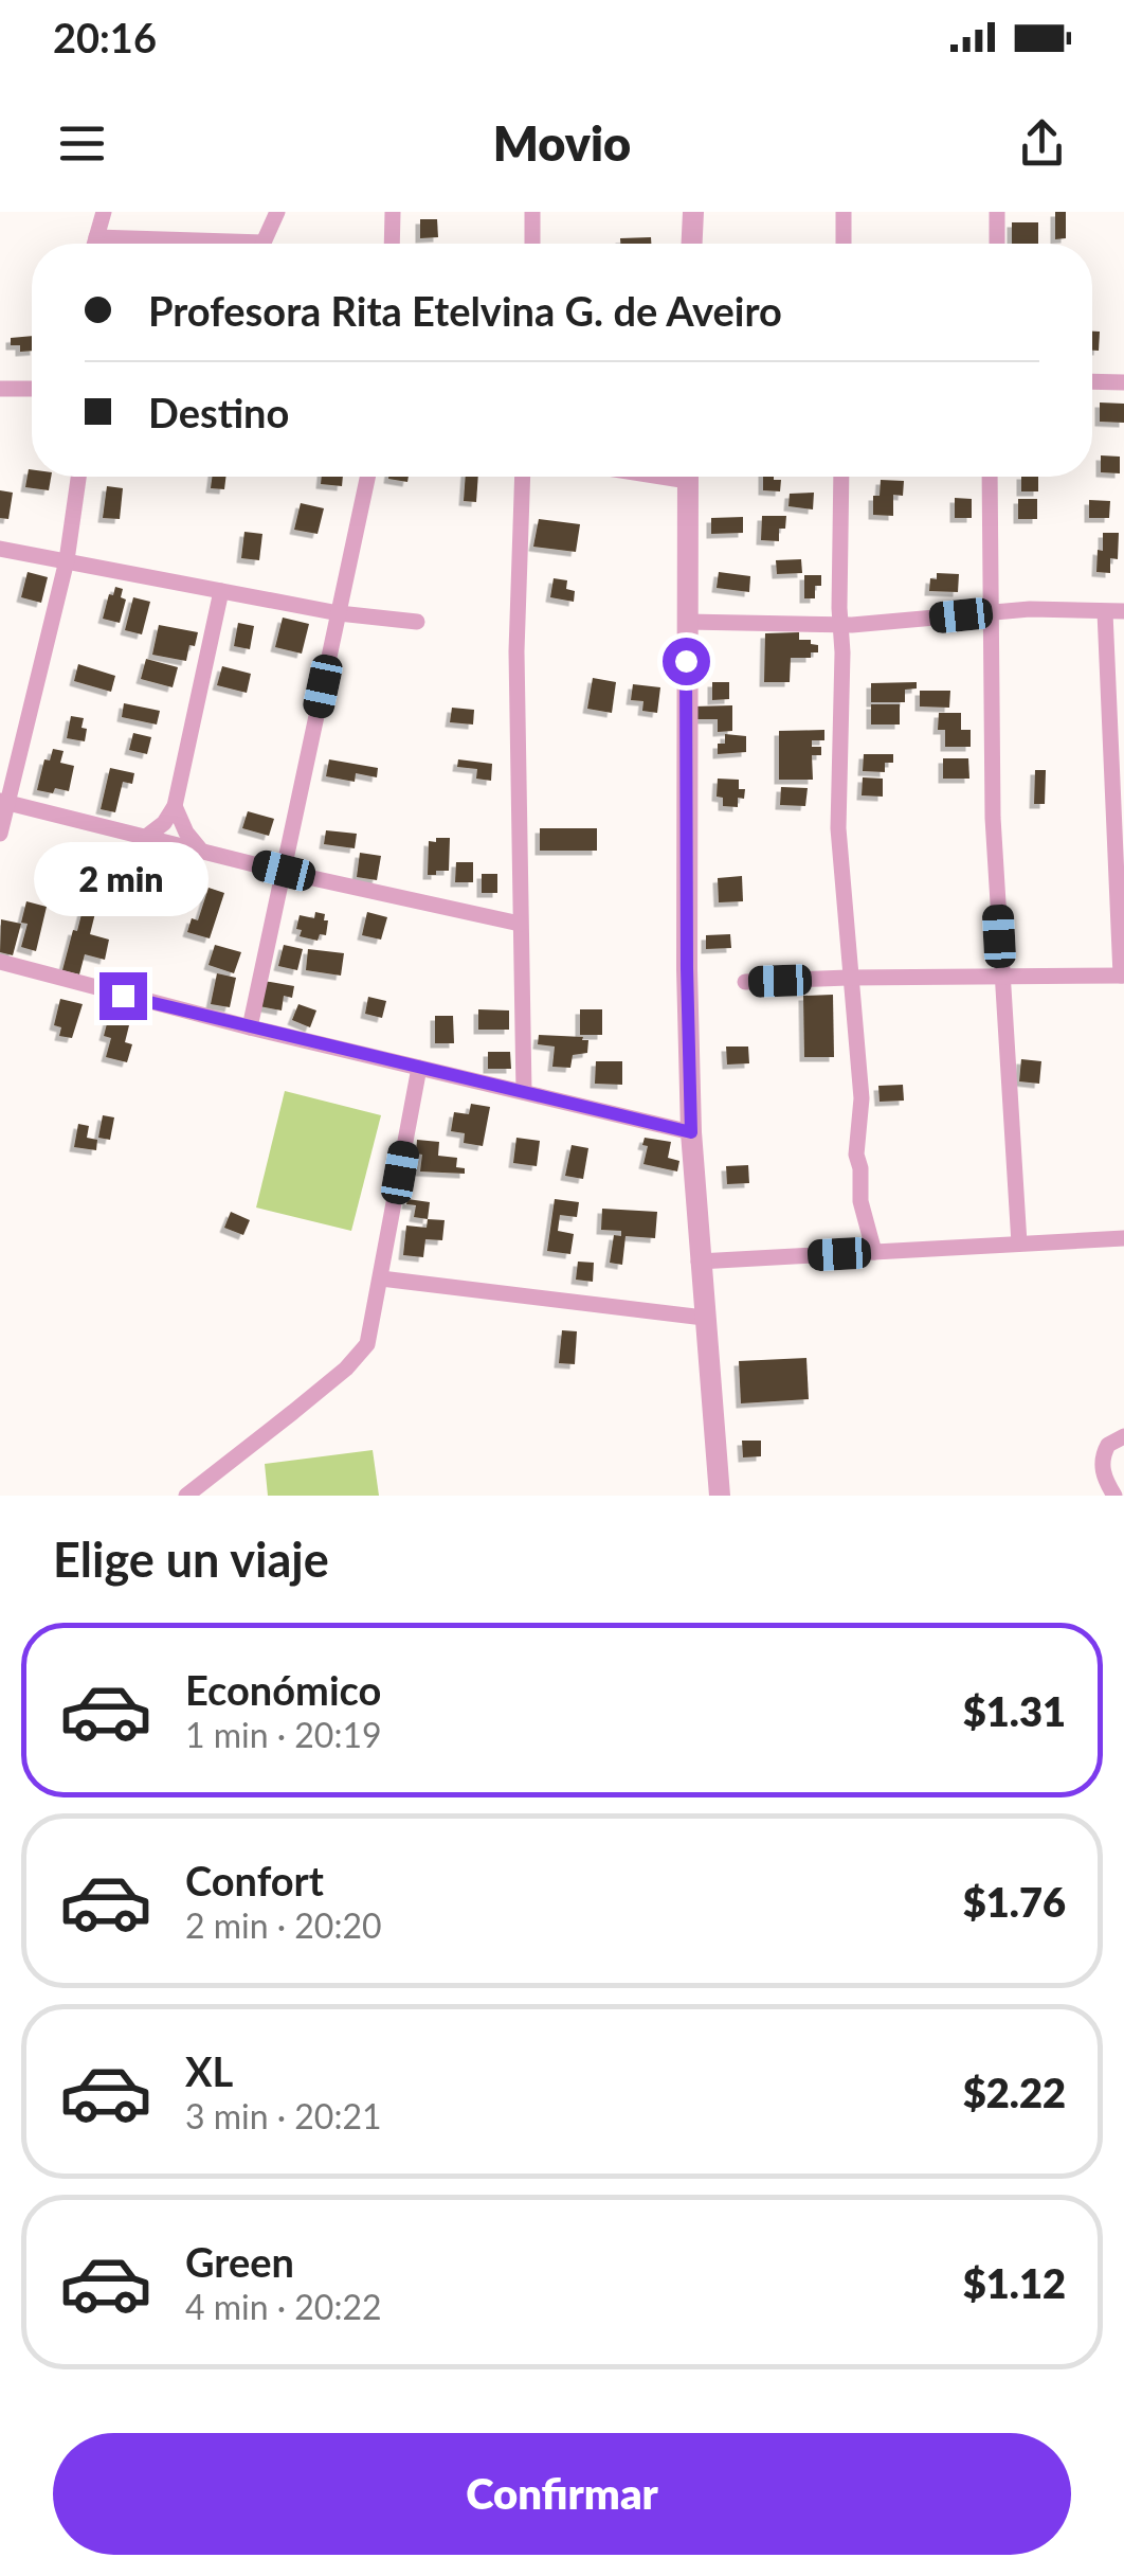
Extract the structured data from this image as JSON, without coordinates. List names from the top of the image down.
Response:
{
  "page": {
    "status": "20:16",
    "header": "Movio",
    "banner": ["Profesora Rita Etelvina G. de Aveiro", "Destino"],
    "bubble": "2 min",
    "heading": "Elige un viaje",
    "list": [
      {
        "name": "Económico",
        "note": "1 min · 20:19",
        "value": "$1.31"
      },
      {
        "name": "Confort",
        "note": "2 min · 20:20",
        "value": "$1.76"
      },
      {
        "name": "XL",
        "note": "3 min · 20:21",
        "value": "$2.22"
      },
      {
        "name": "Green",
        "note": "4 min · 20:22",
        "value": "$1.12"
      }
    ],
    "buttons": "Confirmar"
  }
}
